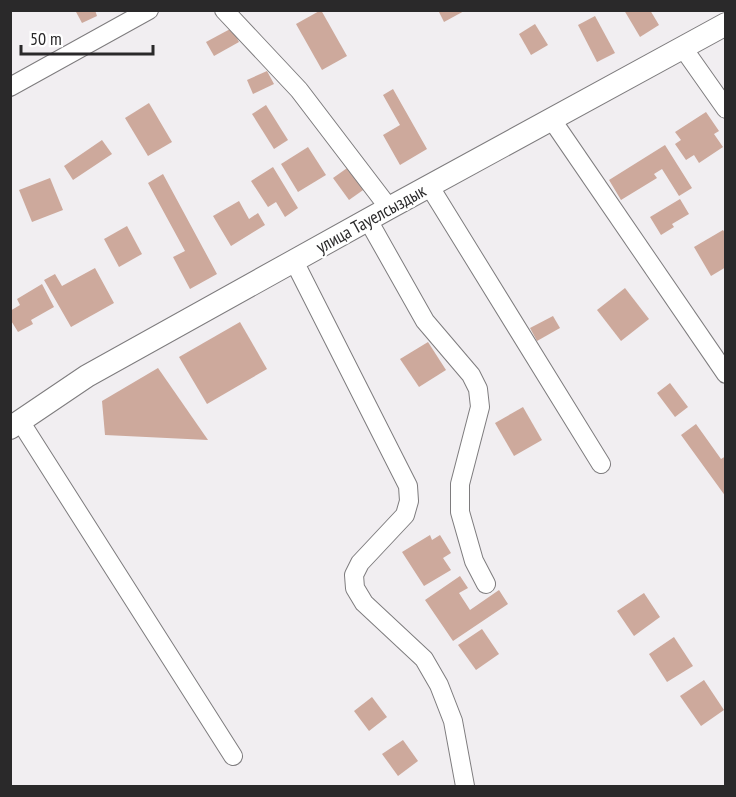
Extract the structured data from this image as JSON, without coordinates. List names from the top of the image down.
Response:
{
  "streets": {
    "street": ["улица Тауелсыздык"]
  },
  "scale_bar": "50 m"
}
